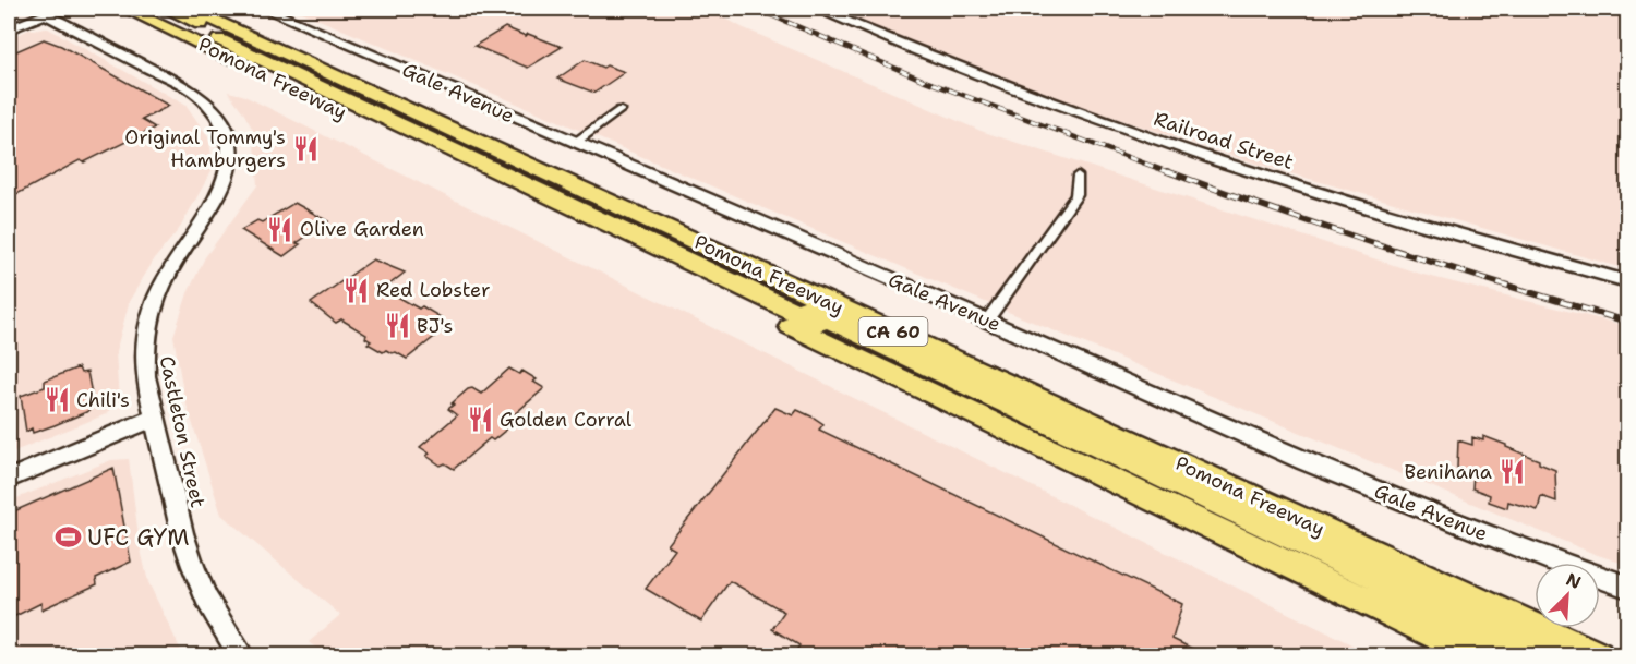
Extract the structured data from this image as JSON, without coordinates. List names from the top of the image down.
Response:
{
  "streets": {
    "highway": ["Pomona Freeway", "CA 60"],
    "street": ["Gale Avenue", "Railroad Street", "Castleton Street"]
  },
  "places": {
    "restaurant": [
      "Original Tommy's Hamburgers",
      "Olive Garden",
      "Red Lobster",
      "BJ's",
      "Chili's",
      "Golden Corral",
      "Benihana"
    ],
    "sports": ["UFC GYM"]
  },
  "north": "top right"
}
